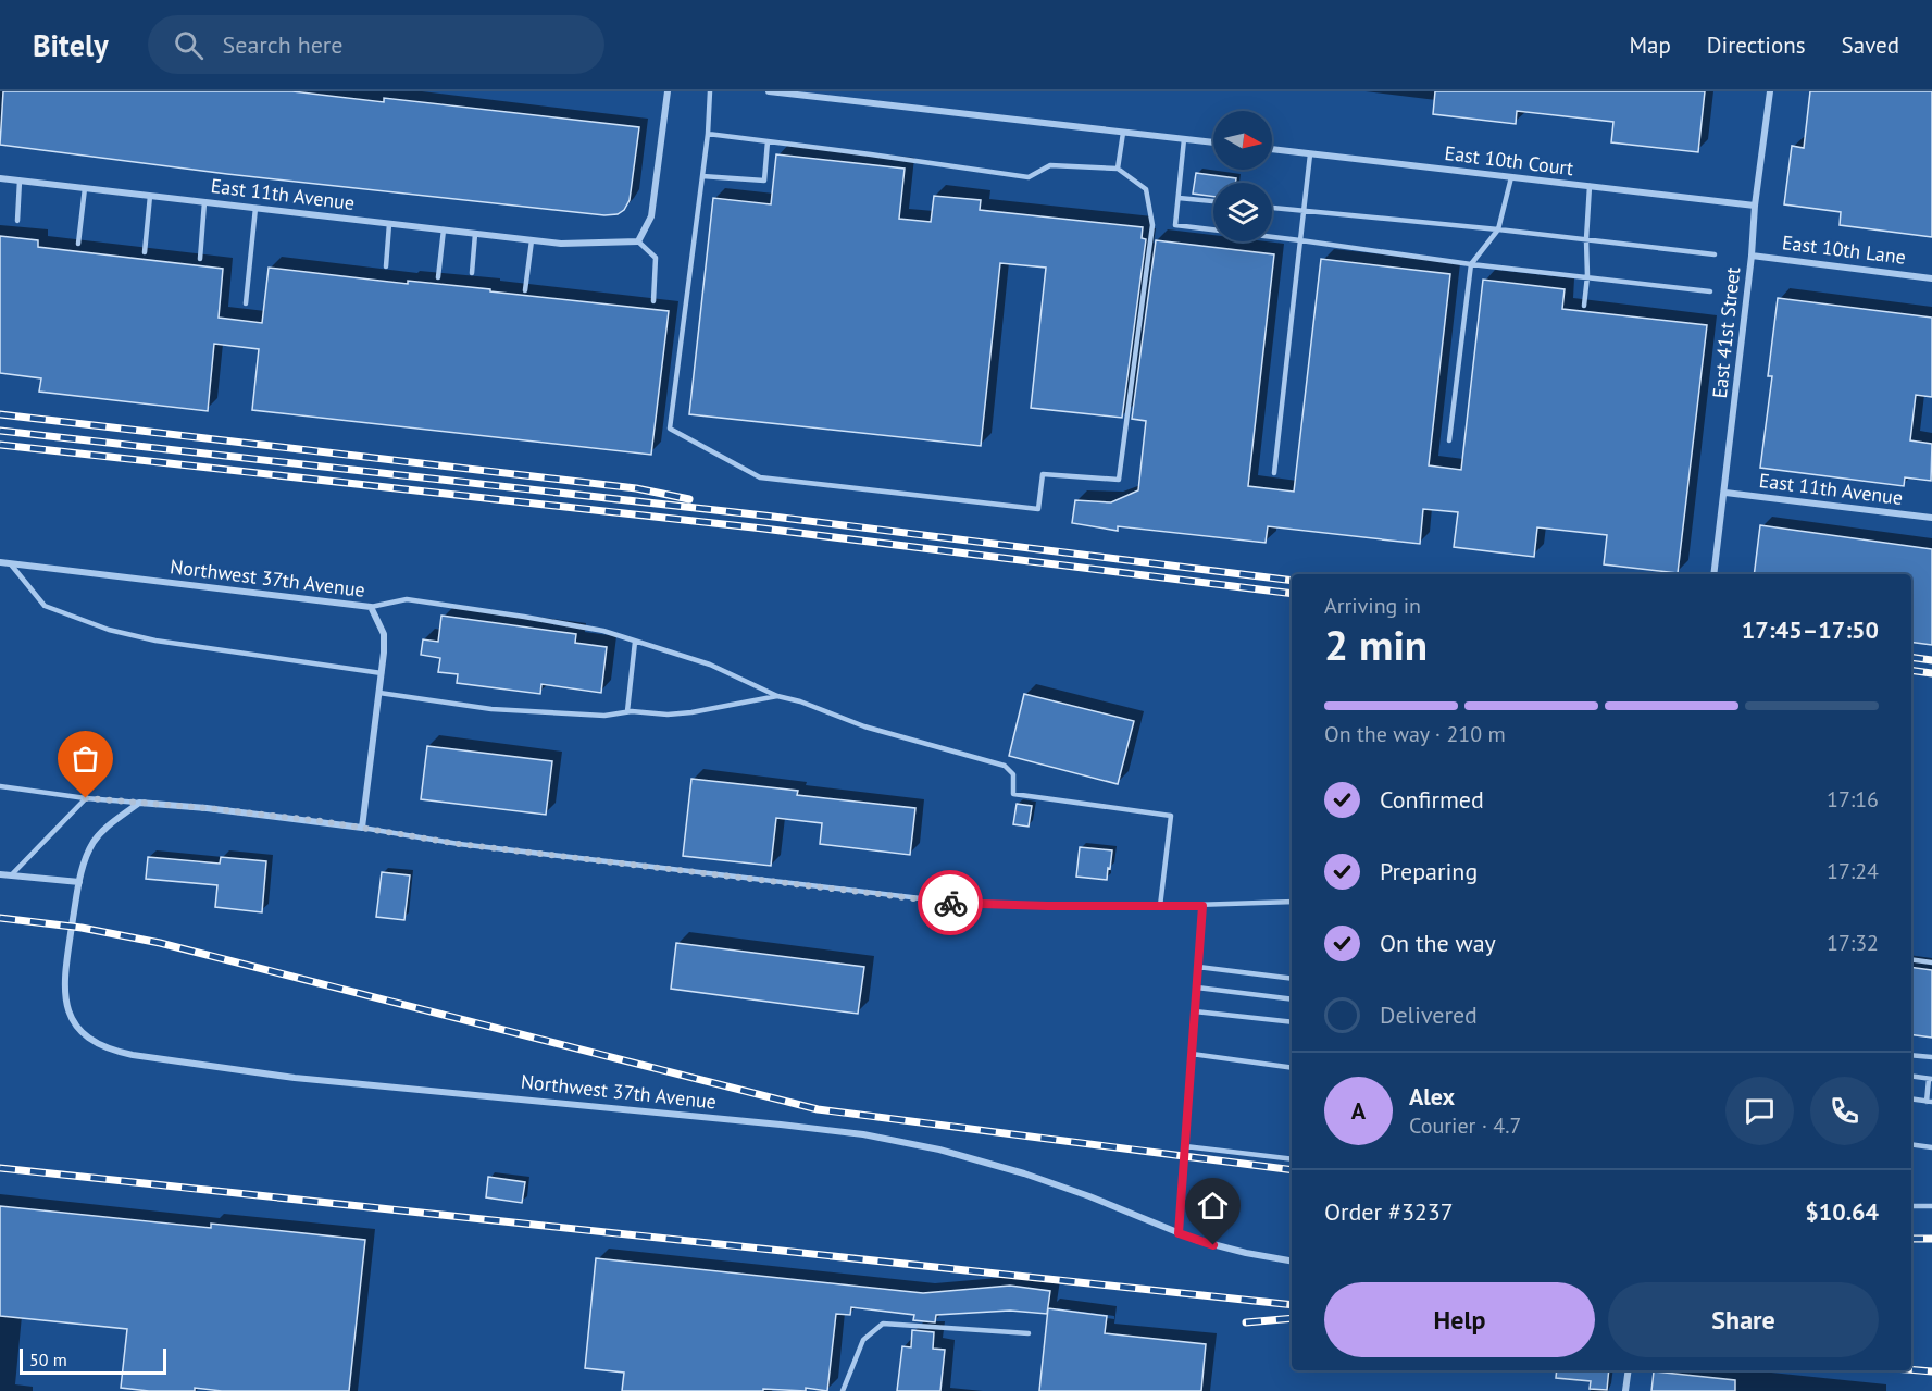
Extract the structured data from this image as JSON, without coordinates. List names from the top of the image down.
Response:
{
  "streets": {
    "street": [
      "East 10th Court",
      "East 11th Avenue",
      "East 10th Lane",
      "East 41st Street",
      "Northwest 37th Avenue"
    ]
  },
  "crossings": [
    ["East 10th Court", "East 41st Street"],
    ["East 11th Avenue", "East 41st Street"],
    ["East 10th Lane", "East 41st Street"]
  ],
  "scale_bar": "50 m",
  "north": "right",
  "page": {
    "header": "Bitely",
    "search": "Search here",
    "nav": ["Map", "Directions", "Saved"],
    "heading": ["2 min", "Arriving in", "17:45–17:50"],
    "panel": [
      "Alex",
      "Courier · 4.7",
      "Order #3237",
      "$10.64"
    ],
    "bar": "On the way · 210 m",
    "list": [
      ["Confirmed", "17:16"],
      ["Preparing", "17:24"],
      ["On the way", "17:32"],
      "Delivered"
    ],
    "round": "A",
    "buttons": ["Help", "Share"],
    "scale": "50 m"
  }
}
